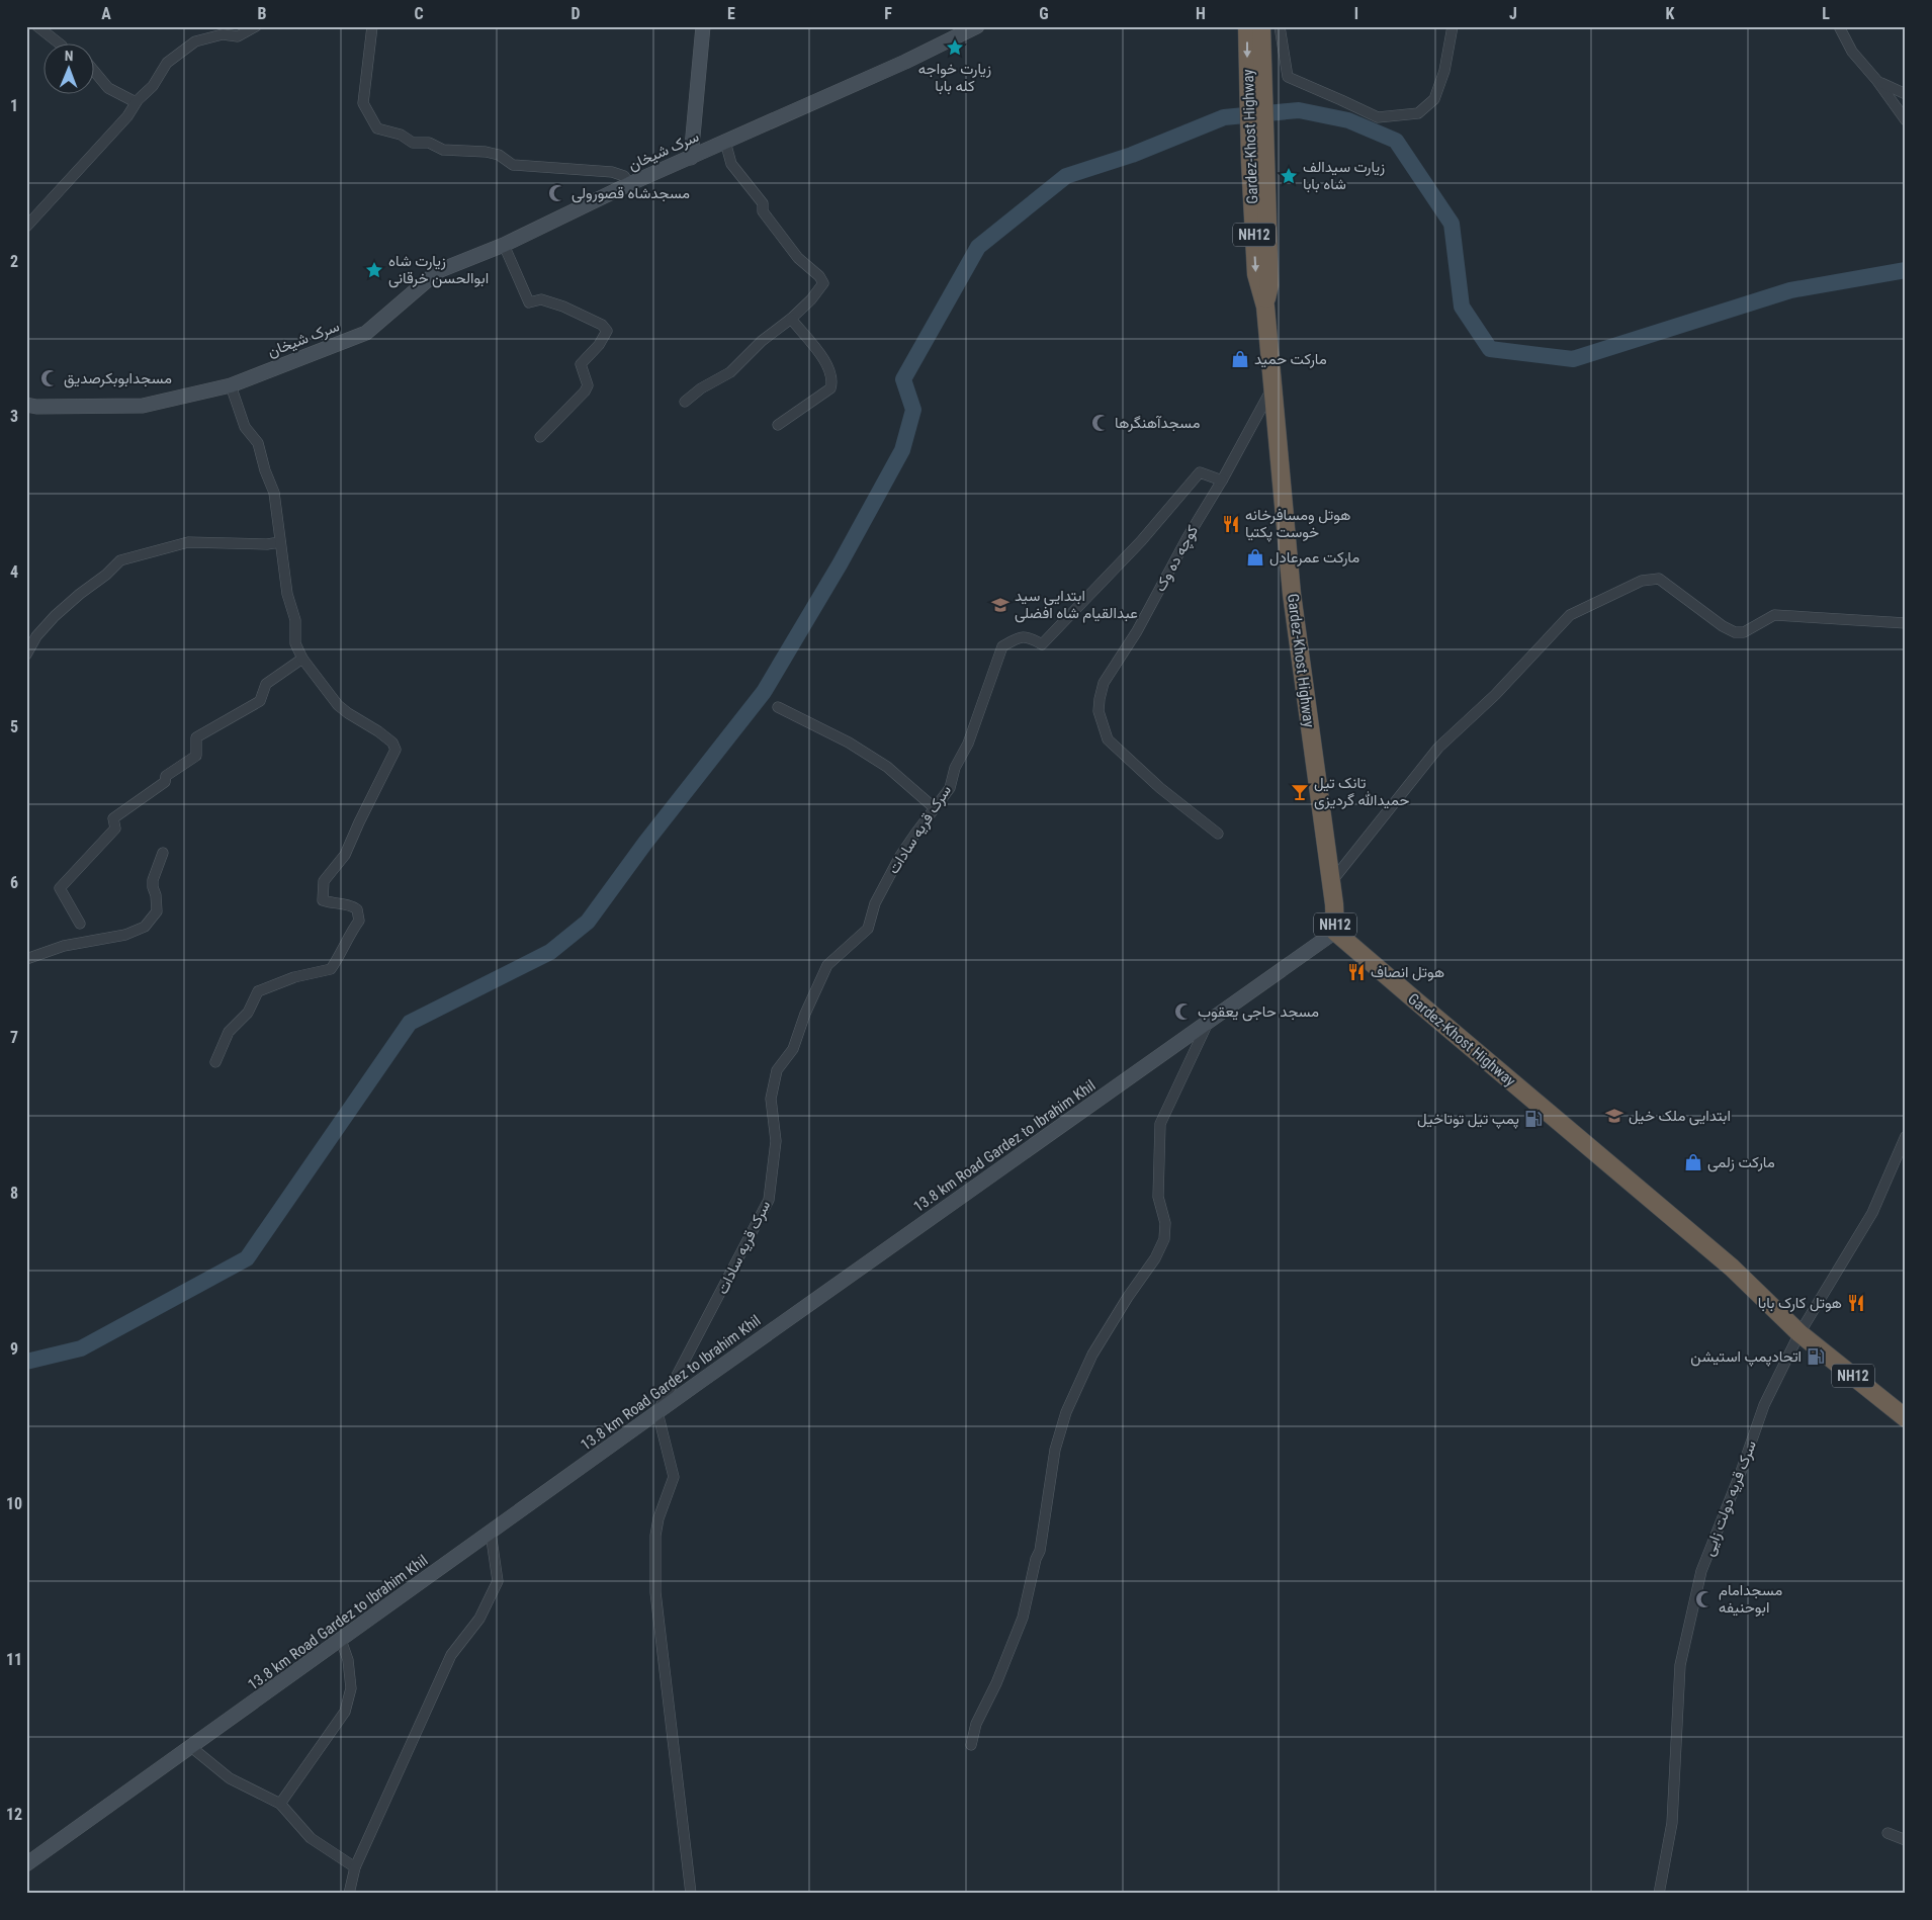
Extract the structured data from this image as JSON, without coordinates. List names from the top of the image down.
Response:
{
  "streets": {
    "highway": ["Gardez-Khost Highway", "NH12"],
    "street": [
      "سرک شیخان",
      "کوچه ده وک",
      "سرک قریه سادات",
      "13.8 km Road Gardez to Ibrahim Khil",
      "سرک قریه دولت زایی"
    ]
  },
  "crossings": [
    ["Gardez-Khost Highway", "کوچه ده وک"],
    ["Gardez-Khost Highway", "13.8 km Road Gardez to Ibrahim Khil"],
    ["Gardez-Khost Highway", "سرک قریه دولت زایی"],
    ["کوچه ده وک", "سرک قریه سادات"],
    ["سرک قریه سادات", "13.8 km Road Gardez to Ibrahim Khil"]
  ],
  "places": {
    "place": ["زیارت خواجه کله بابا", "زیارت سیدالف شاه بابا", "زیارت شاه ابوالحسن خرقانی"],
    "mosque": [
      "مسجدشاه قصورولی",
      "مسجدابوبکرصدیق",
      "مسجدآهنگرها",
      "مسجد حاجی یعقوب",
      "مسجدامام ابوحنیفه"
    ],
    "shop": ["مارکت حمید", "مارکت عمرعادل", "مارکت زلمی"],
    "restaurant": ["هوتل ومسافرخانه خوست پکتیا", "هوتل انصاف", "هوتل کارک بابا"],
    "school or university": ["ابتدایی سید عبدالقیام شاه افضلی", "ابتدایی ملک خیل"],
    "bar": ["تانک تیل حمیدالله گردیزی"],
    "fuel station": ["پمپ تیل توتاخیل", "اتحادپمپ استیشن"]
  },
  "north": "top",
  "grid": {
    "columns": [
      "A",
      "B",
      "C",
      "D",
      "E",
      "F",
      "G",
      "H",
      "I",
      "J",
      "K",
      "L"
    ],
    "rows": [
      "1",
      "2",
      "3",
      "4",
      "5",
      "6",
      "7",
      "8",
      "9",
      "10",
      "11",
      "12"
    ]
  }
}
